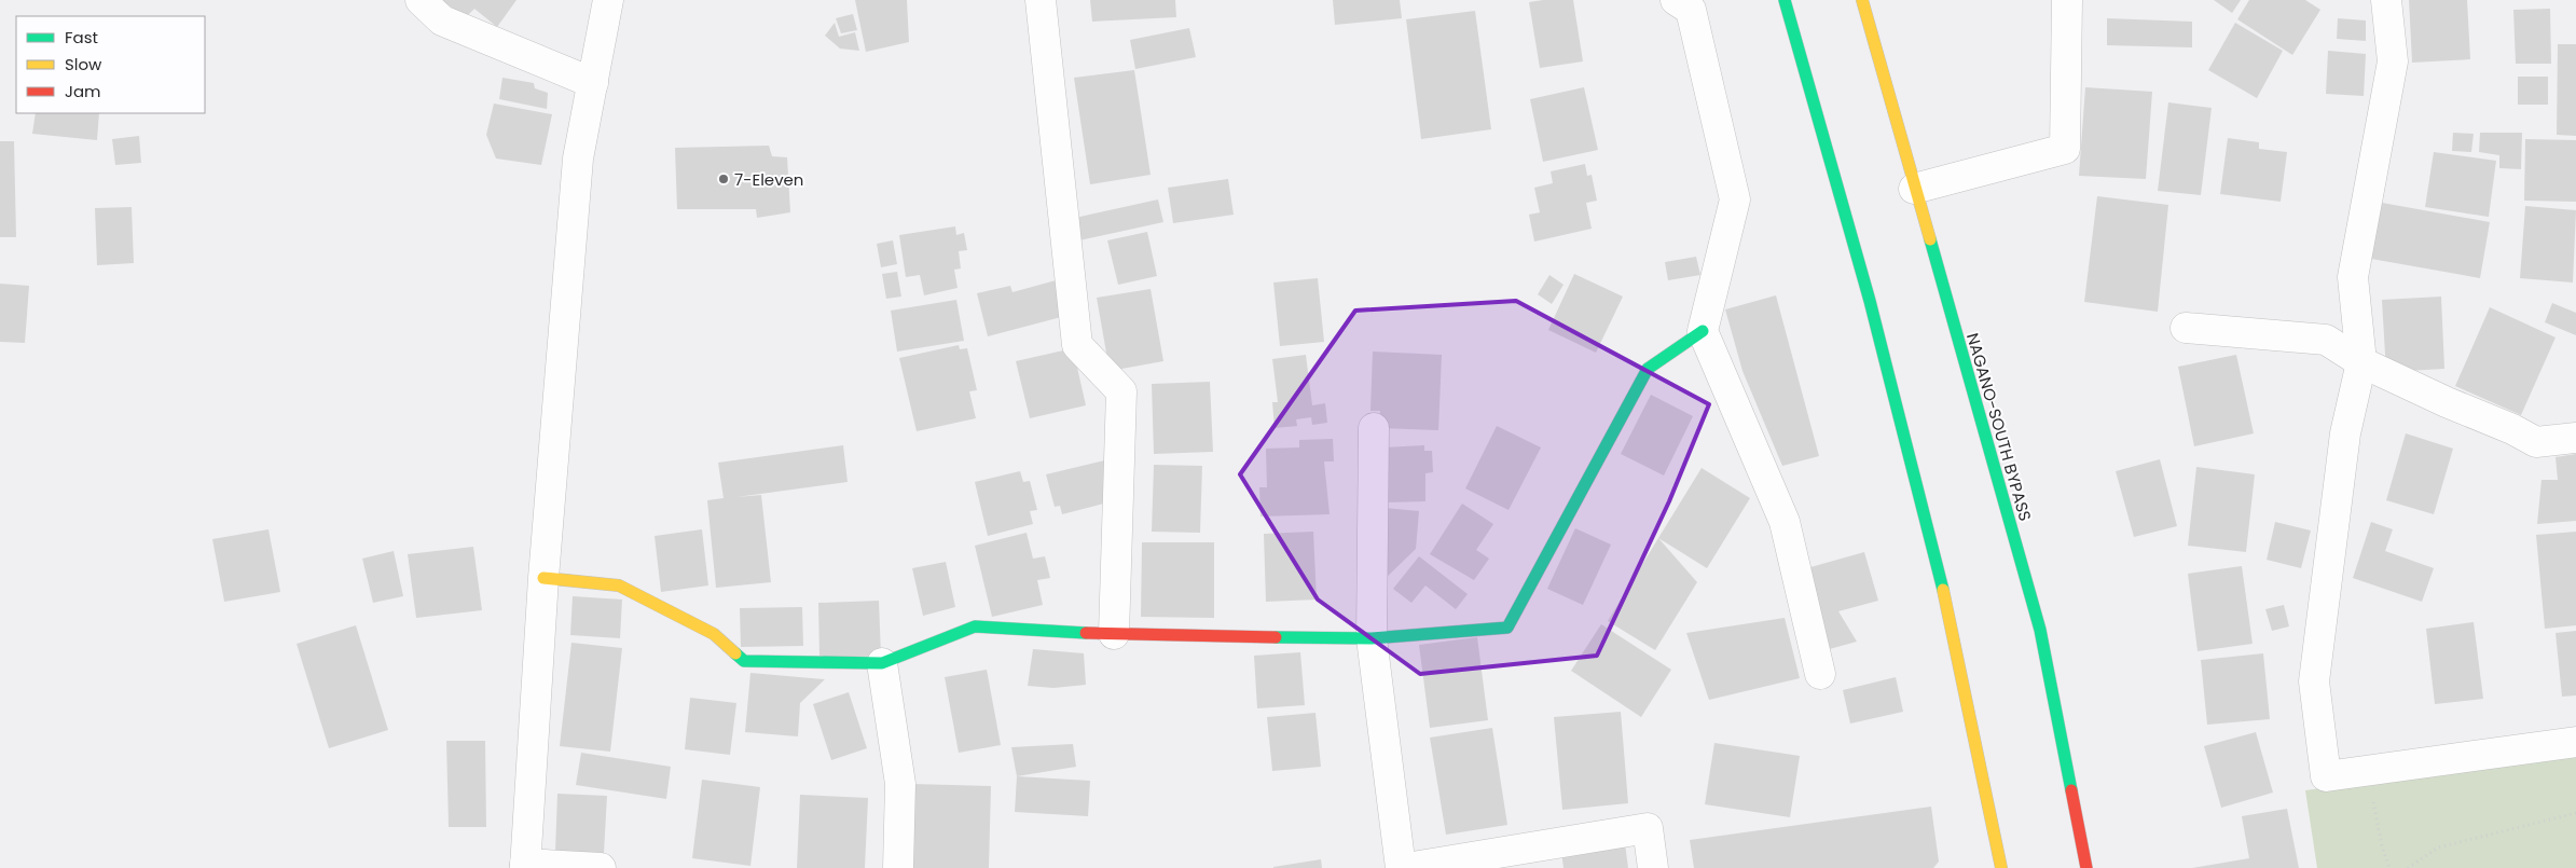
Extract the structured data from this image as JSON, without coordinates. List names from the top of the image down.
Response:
{
  "streets": {
    "main road": ["NAGANO-SOUTH BYPASS"]
  },
  "places": ["7-Eleven"],
  "legend": ["Fast", "Slow", "Jam"]
}
